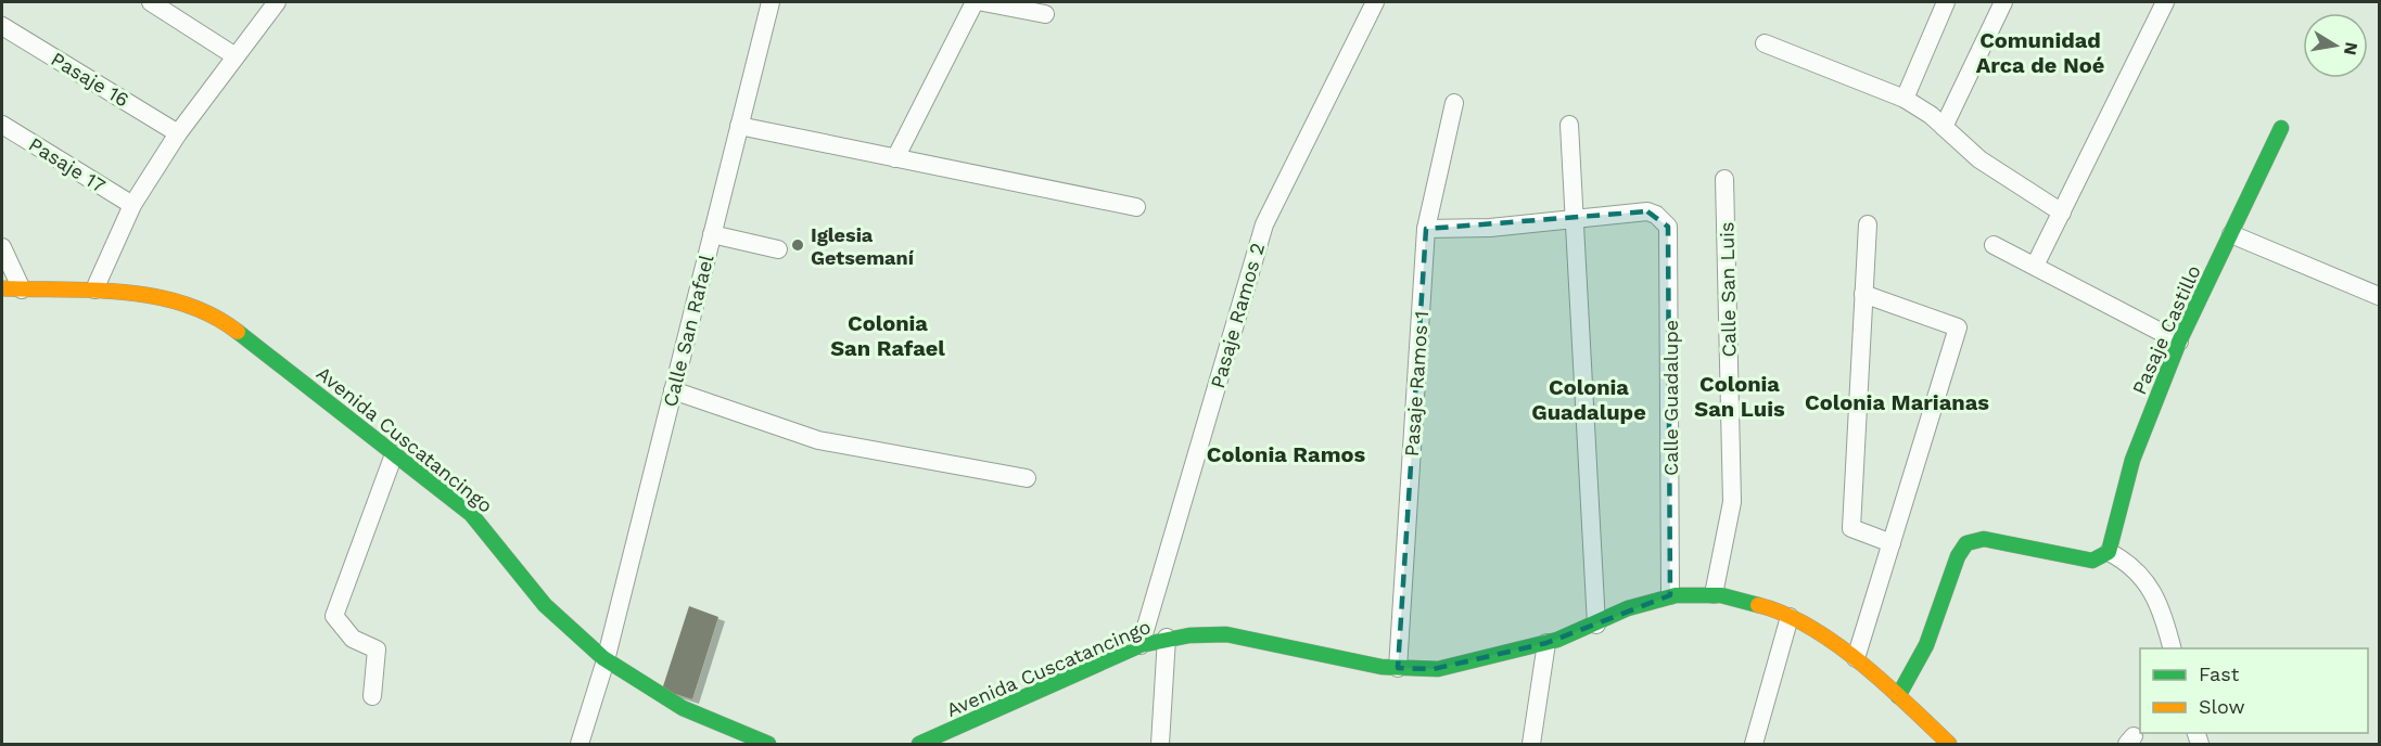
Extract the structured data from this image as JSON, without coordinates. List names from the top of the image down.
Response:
{
  "streets": {
    "street": [
      "Pasaje 16",
      "Pasaje 17",
      "Calle San Luis",
      "Pasaje Ramos 2",
      "Pasaje Castillo",
      "Calle San Rafael",
      "Pasaje Ramos 1",
      "Calle Guadalupe",
      "Avenida Cuscatancingo"
    ]
  },
  "crossings": [
    ["Calle San Luis", "Avenida Cuscatancingo"],
    ["Pasaje Ramos 2", "Avenida Cuscatancingo"],
    ["Calle San Rafael", "Avenida Cuscatancingo"],
    ["Pasaje Ramos 1", "Avenida Cuscatancingo"],
    ["Calle Guadalupe", "Avenida Cuscatancingo"]
  ],
  "districts": [
    "Comunidad Arca de Noé",
    "Colonia San Rafael",
    "Colonia San Luis",
    "Colonia Guadalupe",
    "Colonia Marianas",
    "Colonia Ramos"
  ],
  "places": ["Iglesia Getsemaní"],
  "legend": ["Fast", "Slow"],
  "north": "right"
}
